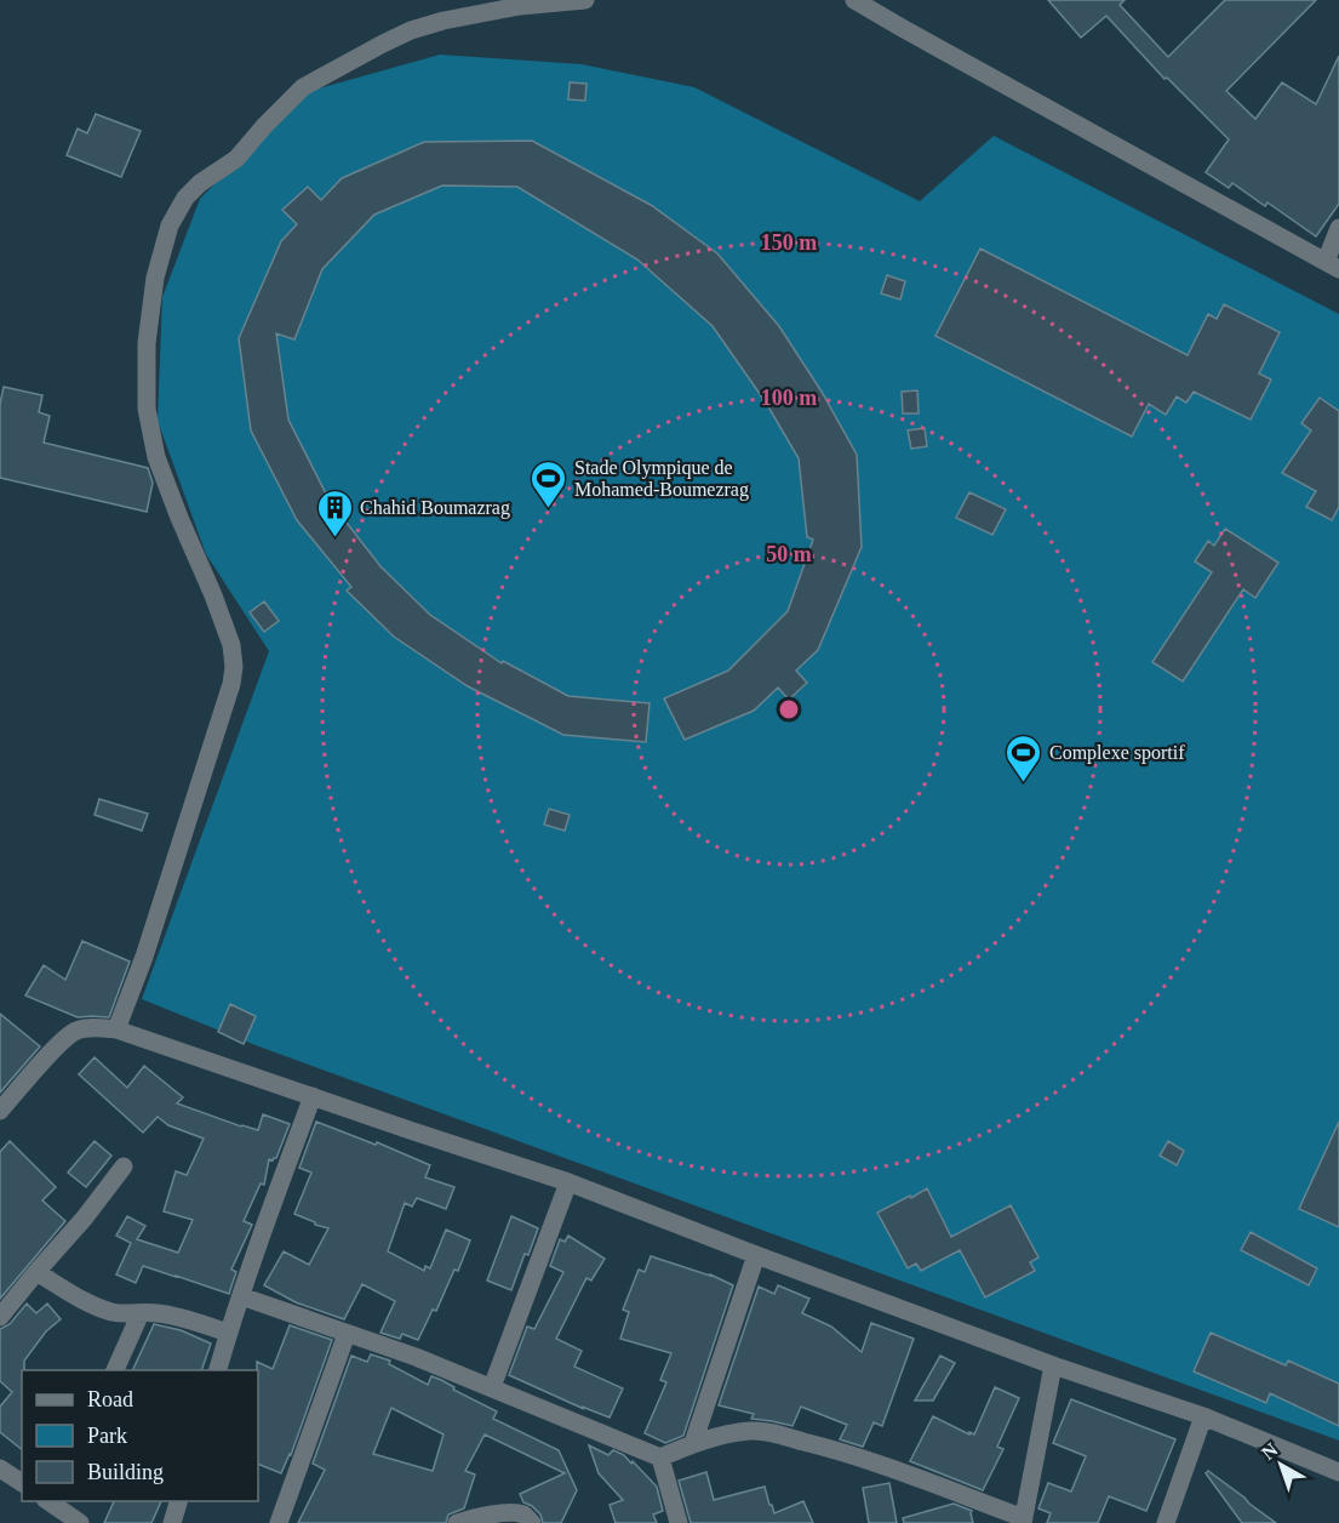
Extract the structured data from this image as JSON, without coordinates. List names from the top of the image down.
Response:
{
  "places": {
    "sports": ["Stade Olympique de Mohamed-Boumezrag", "Complexe sportif"],
    "building": ["Chahid Boumazrag"]
  },
  "legend": ["Road", "Park", "Building"],
  "north": "top left",
  "rings": ["150 m", "100 m", "50 m"]
}
